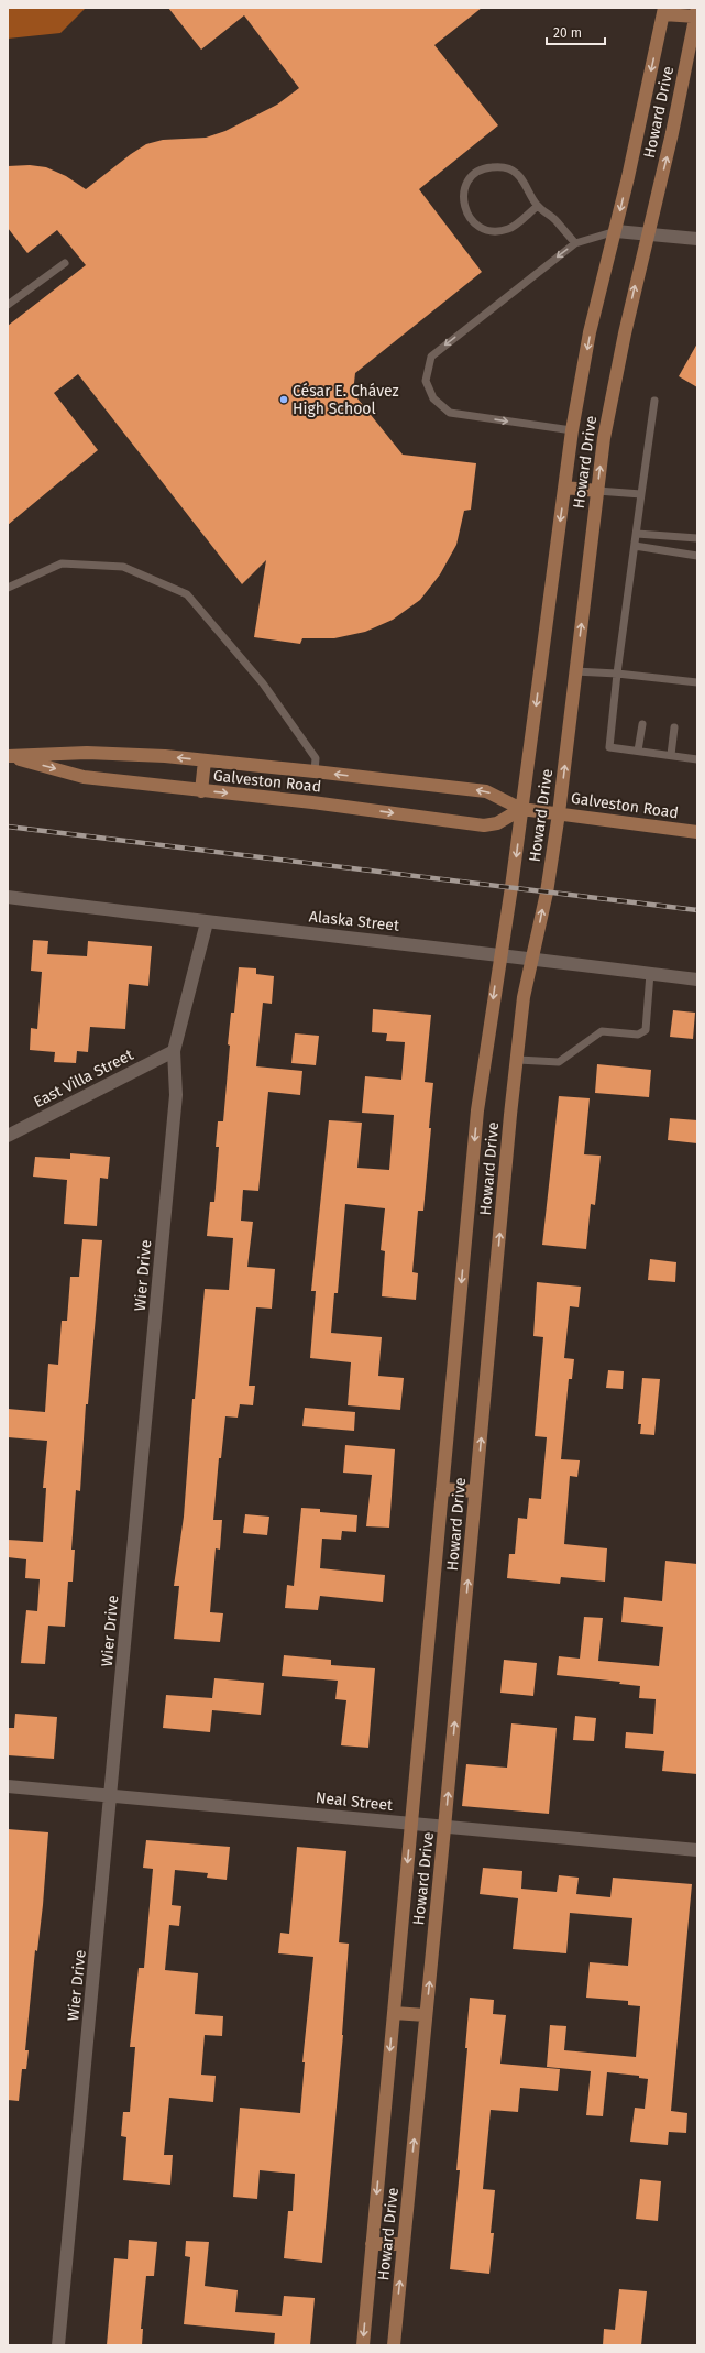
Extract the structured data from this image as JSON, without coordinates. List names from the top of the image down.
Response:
{
  "streets": {
    "main road": ["Howard Drive", "Galveston Road"],
    "street": [
      "Alaska Street",
      "East Villa Street",
      "Wier Drive",
      "Neal Street"
    ]
  },
  "crossings": [
    ["Howard Drive", "Galveston Road"],
    ["Howard Drive", "Alaska Street"],
    ["Howard Drive", "Neal Street"],
    ["Alaska Street", "Wier Drive"],
    ["East Villa Street", "Wier Drive"],
    ["Wier Drive", "Neal Street"]
  ],
  "places": ["César E. Chávez High School"],
  "scale_bar": "20 m"
}
